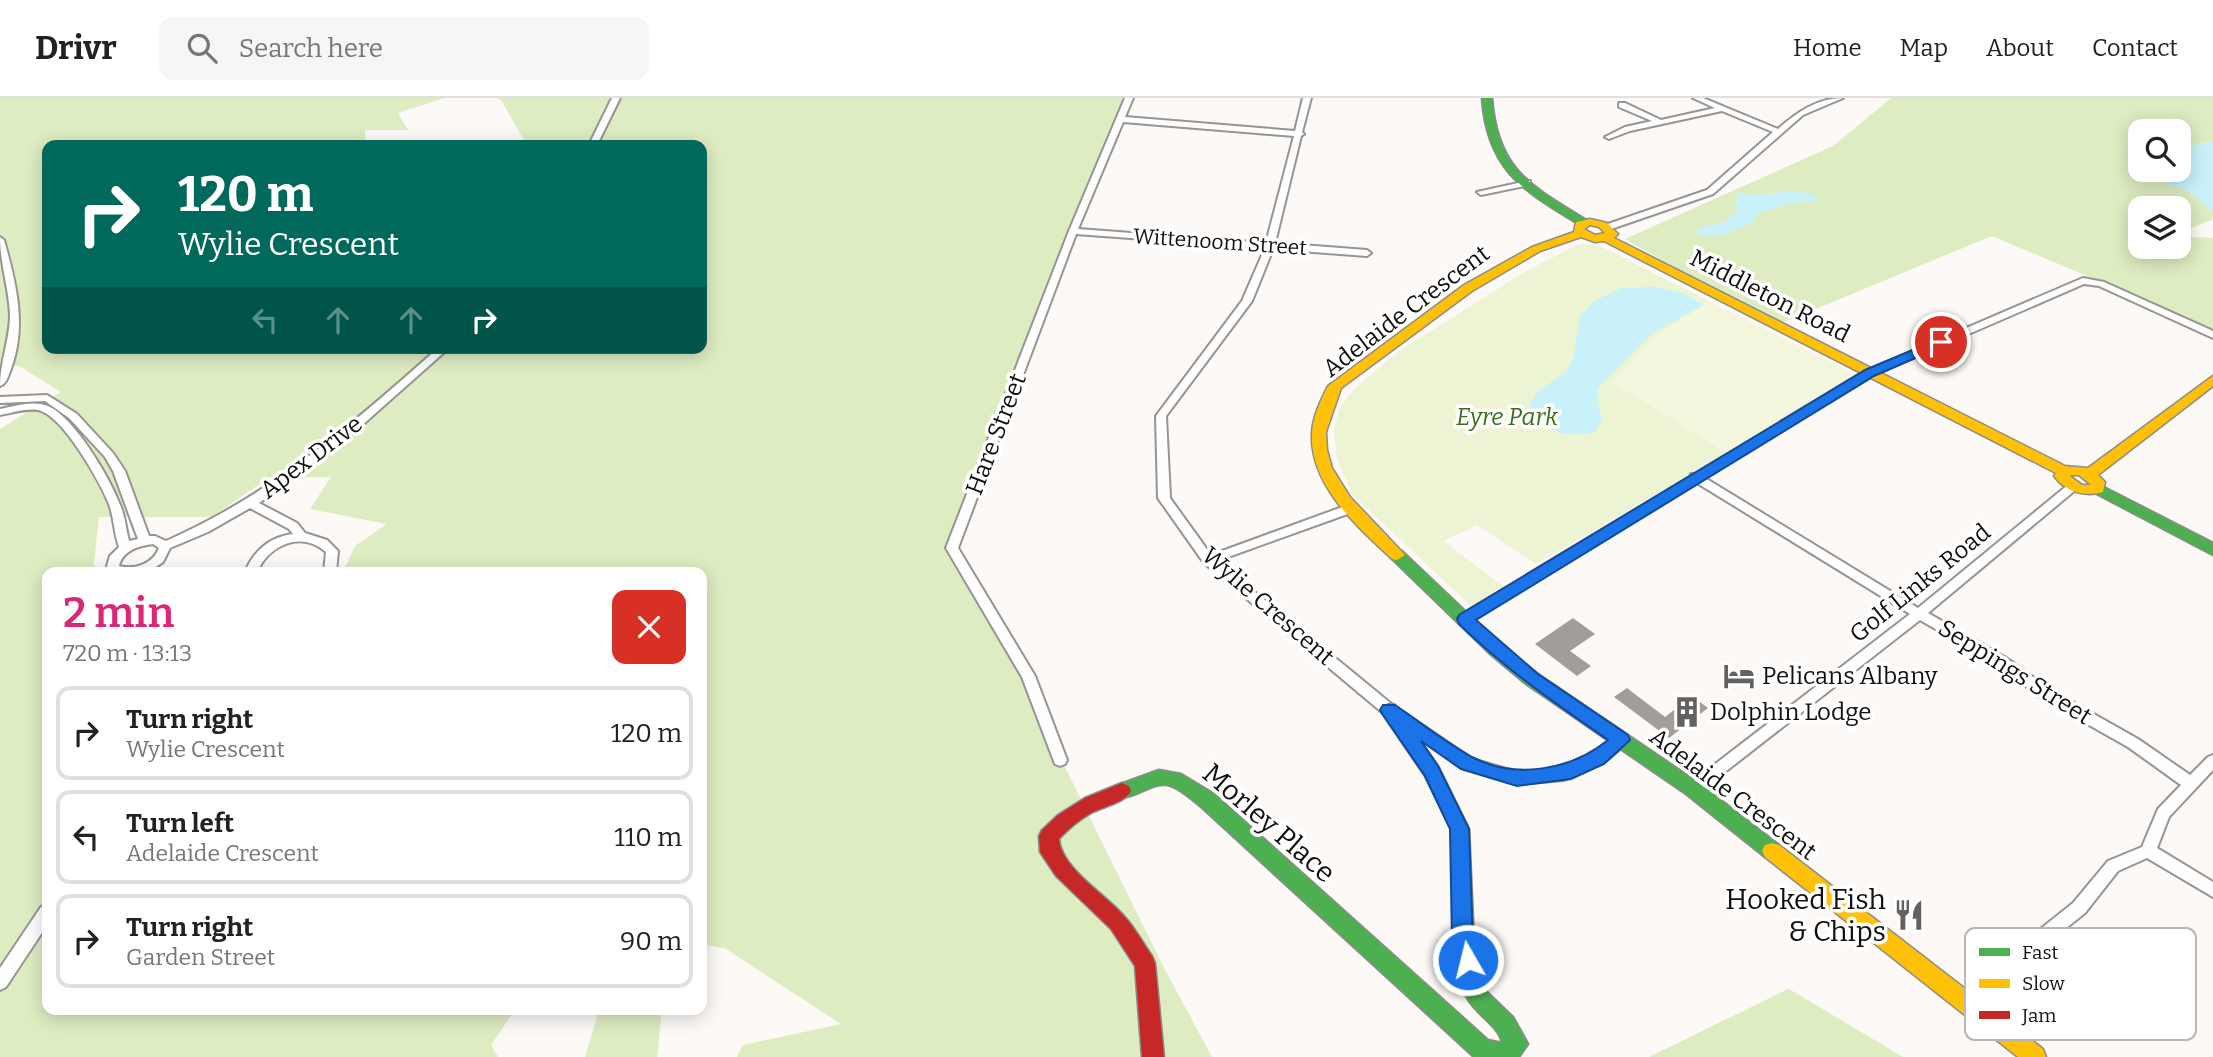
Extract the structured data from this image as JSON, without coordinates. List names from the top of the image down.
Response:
{
  "streets": {
    "street": [
      "Wittenoom Street",
      "Middleton Road",
      "Adelaide Crescent",
      "Hare Street",
      "Apex Drive",
      "Golf Links Road",
      "Wylie Crescent",
      "Seppings Street",
      "Morley Place"
    ]
  },
  "crossings": [
    ["Wittenoom Street", "Hare Street"],
    ["Wittenoom Street", "Wylie Crescent"],
    ["Middleton Road", "Adelaide Crescent"],
    ["Adelaide Crescent", "Golf Links Road"],
    ["Adelaide Crescent", "Wylie Crescent"],
    ["Golf Links Road", "Seppings Street"],
    ["Wylie Crescent", "Morley Place"]
  ],
  "parks": ["Eyre Park"],
  "places": {
    "hotel": ["Pelicans Albany"],
    "building": ["Dolphin Lodge"],
    "restaurant": ["Hooked Fish & Chips"]
  },
  "legend": ["Fast", "Slow", "Jam"],
  "page": {
    "header": "Drivr",
    "search": "Search here",
    "nav": [
      "Home",
      "Map",
      "About",
      "Contact"
    ],
    "turn": ["120 m", "Wylie Crescent"],
    "heading": ["2 min", "720 m · 13:13"],
    "list": [
      {
        "name": "Turn right",
        "note": "Wylie Crescent",
        "value": "120 m"
      },
      {
        "name": "Turn left",
        "note": "Adelaide Crescent",
        "value": "110 m"
      },
      {
        "name": "Turn right",
        "note": "Garden Street",
        "value": "90 m"
      }
    ]
  }
}
